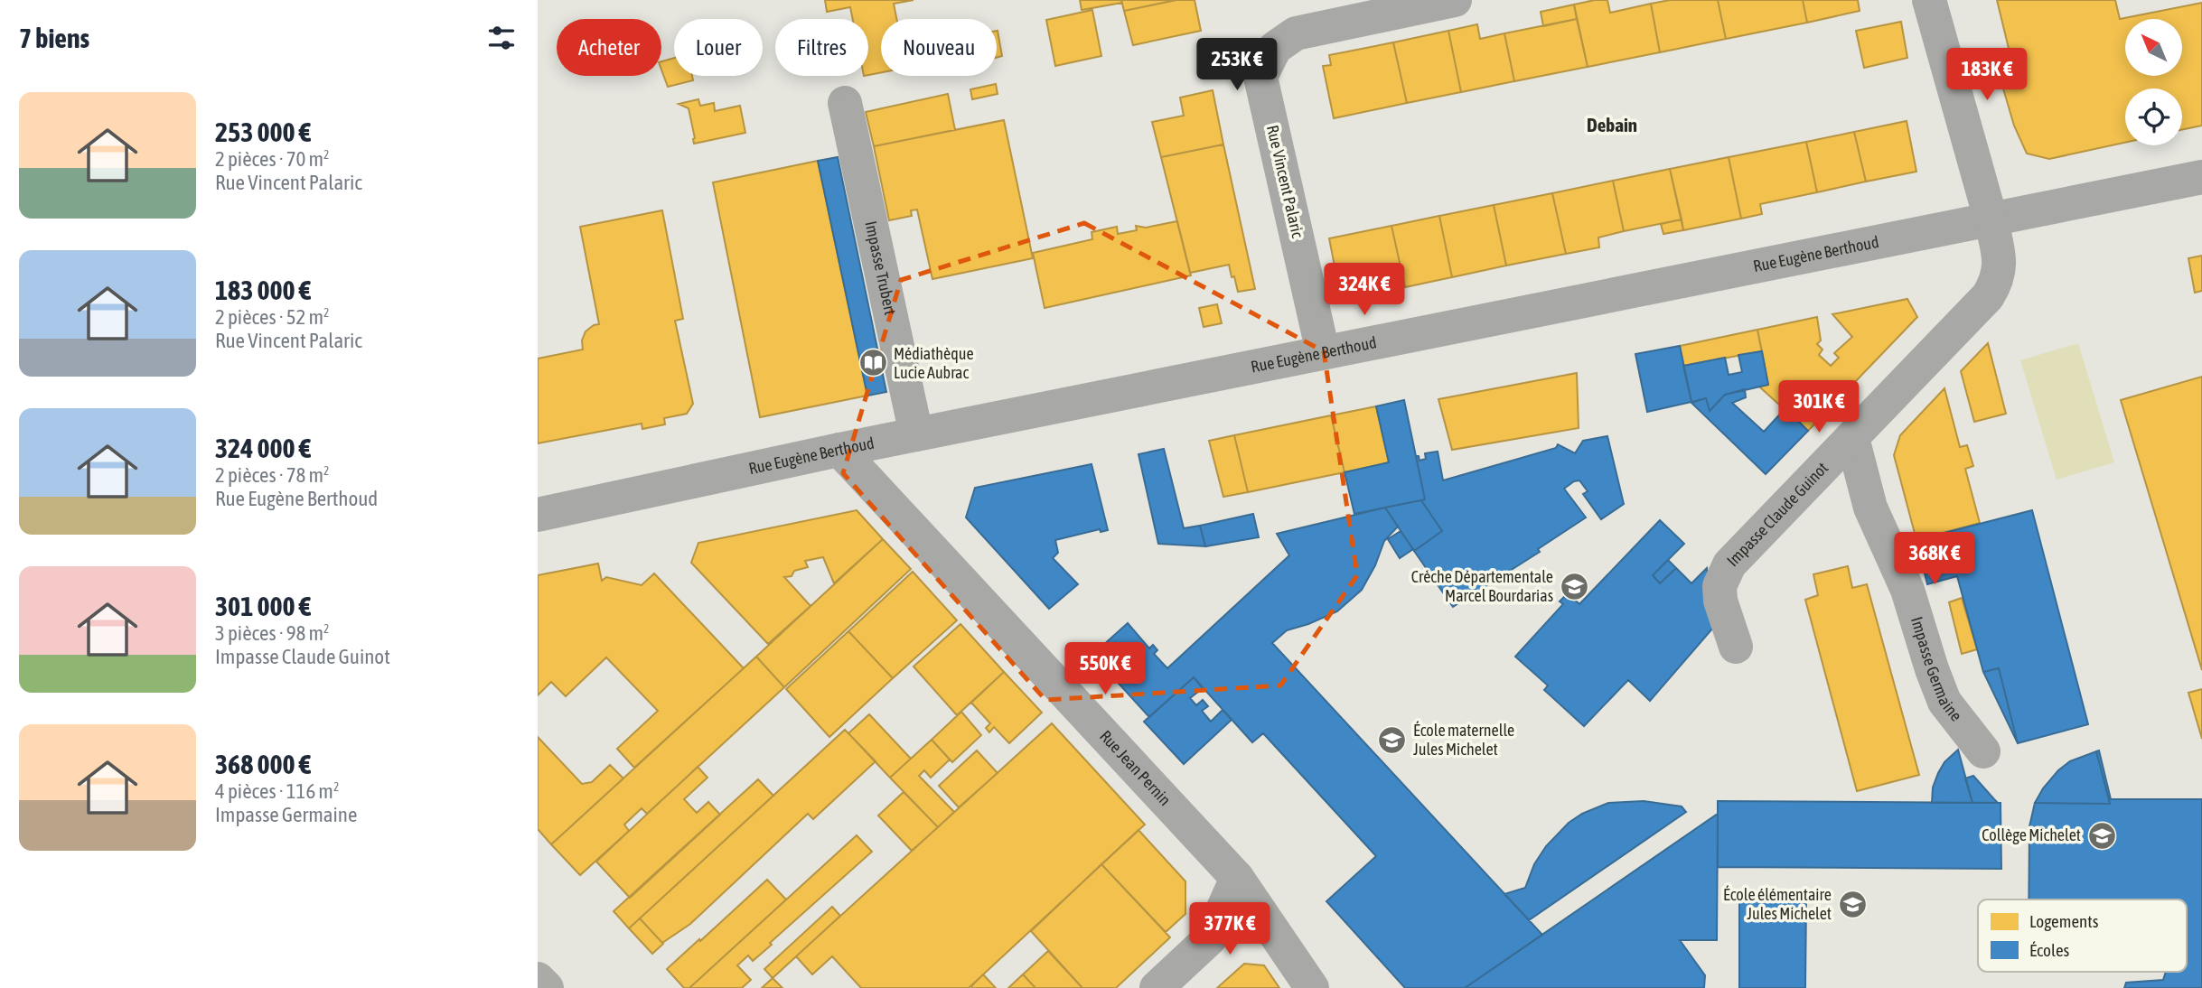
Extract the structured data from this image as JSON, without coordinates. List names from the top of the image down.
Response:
{
  "streets": {
    "street": [
      "Rue Vincent Palaric",
      "Rue Eugène Berthoud",
      "Impasse Trubert",
      "Impasse Claude Guinot",
      "Impasse Germaine",
      "Rue Jean Pernin"
    ]
  },
  "crossings": [
    ["Rue Vincent Palaric", "Rue Eugène Berthoud"],
    ["Rue Eugène Berthoud", "Impasse Trubert"],
    ["Rue Eugène Berthoud", "Impasse Claude Guinot"],
    ["Rue Eugène Berthoud", "Rue Jean Pernin"],
    ["Impasse Claude Guinot", "Impasse Germaine"]
  ],
  "districts": ["Debain"],
  "places": {
    "library": ["Médiathèque Lucie Aubrac"],
    "school or university": [
      "Crèche Départementale Marcel Bourdarias",
      "École maternelle Jules Michelet",
      "Collège Michelet",
      "École élémentaire Jules Michelet"
    ]
  },
  "legend": ["Logements", "Écoles"],
  "north": "top left",
  "page": {
    "heading": "7 biens",
    "chip": [
      "Acheter",
      "Louer",
      "Filtres",
      "Nouveau"
    ],
    "price": [
      "253K €",
      "183K €",
      "324K €",
      "301K €",
      "368K €",
      "550K €",
      "377K €"
    ],
    "list": [
      {
        "name": "253 000 €",
        "note": "2 pièces · 70 m² · Rue Vincent Palaric"
      },
      {
        "name": "183 000 €",
        "note": "2 pièces · 52 m² · Rue Vincent Palaric"
      },
      {
        "name": "324 000 €",
        "note": "2 pièces · 78 m² · Rue Eugène Berthoud"
      },
      {
        "name": "301 000 €",
        "note": "3 pièces · 98 m² · Impasse Claude Guinot"
      },
      {
        "name": "368 000 €",
        "note": "4 pièces · 116 m² · Impasse Germaine"
      }
    ]
  }
}
